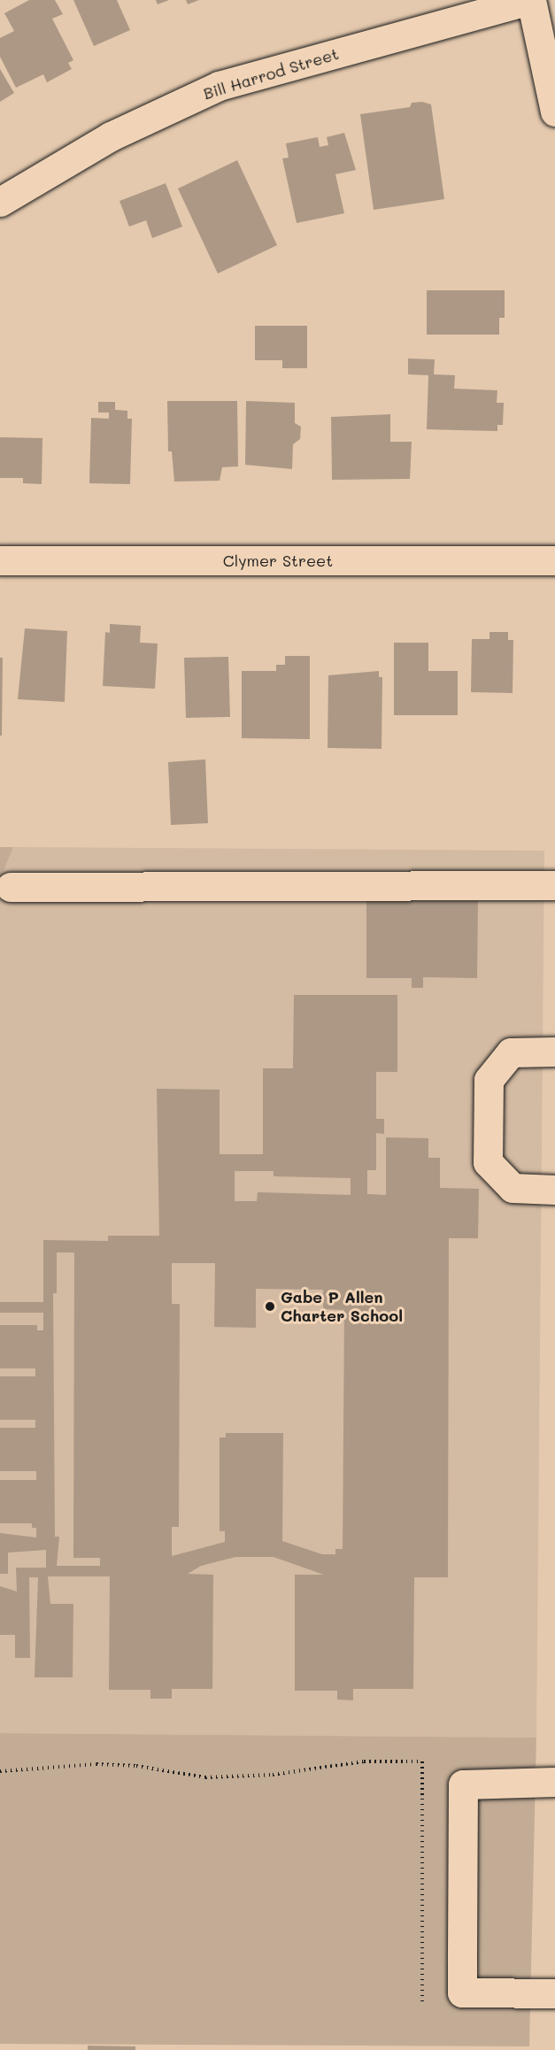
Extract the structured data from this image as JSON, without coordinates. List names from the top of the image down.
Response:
{
  "streets": {
    "street": ["Bill Harrod Street", "Clymer Street"]
  },
  "places": ["Gabe P Allen Charter School"]
}
